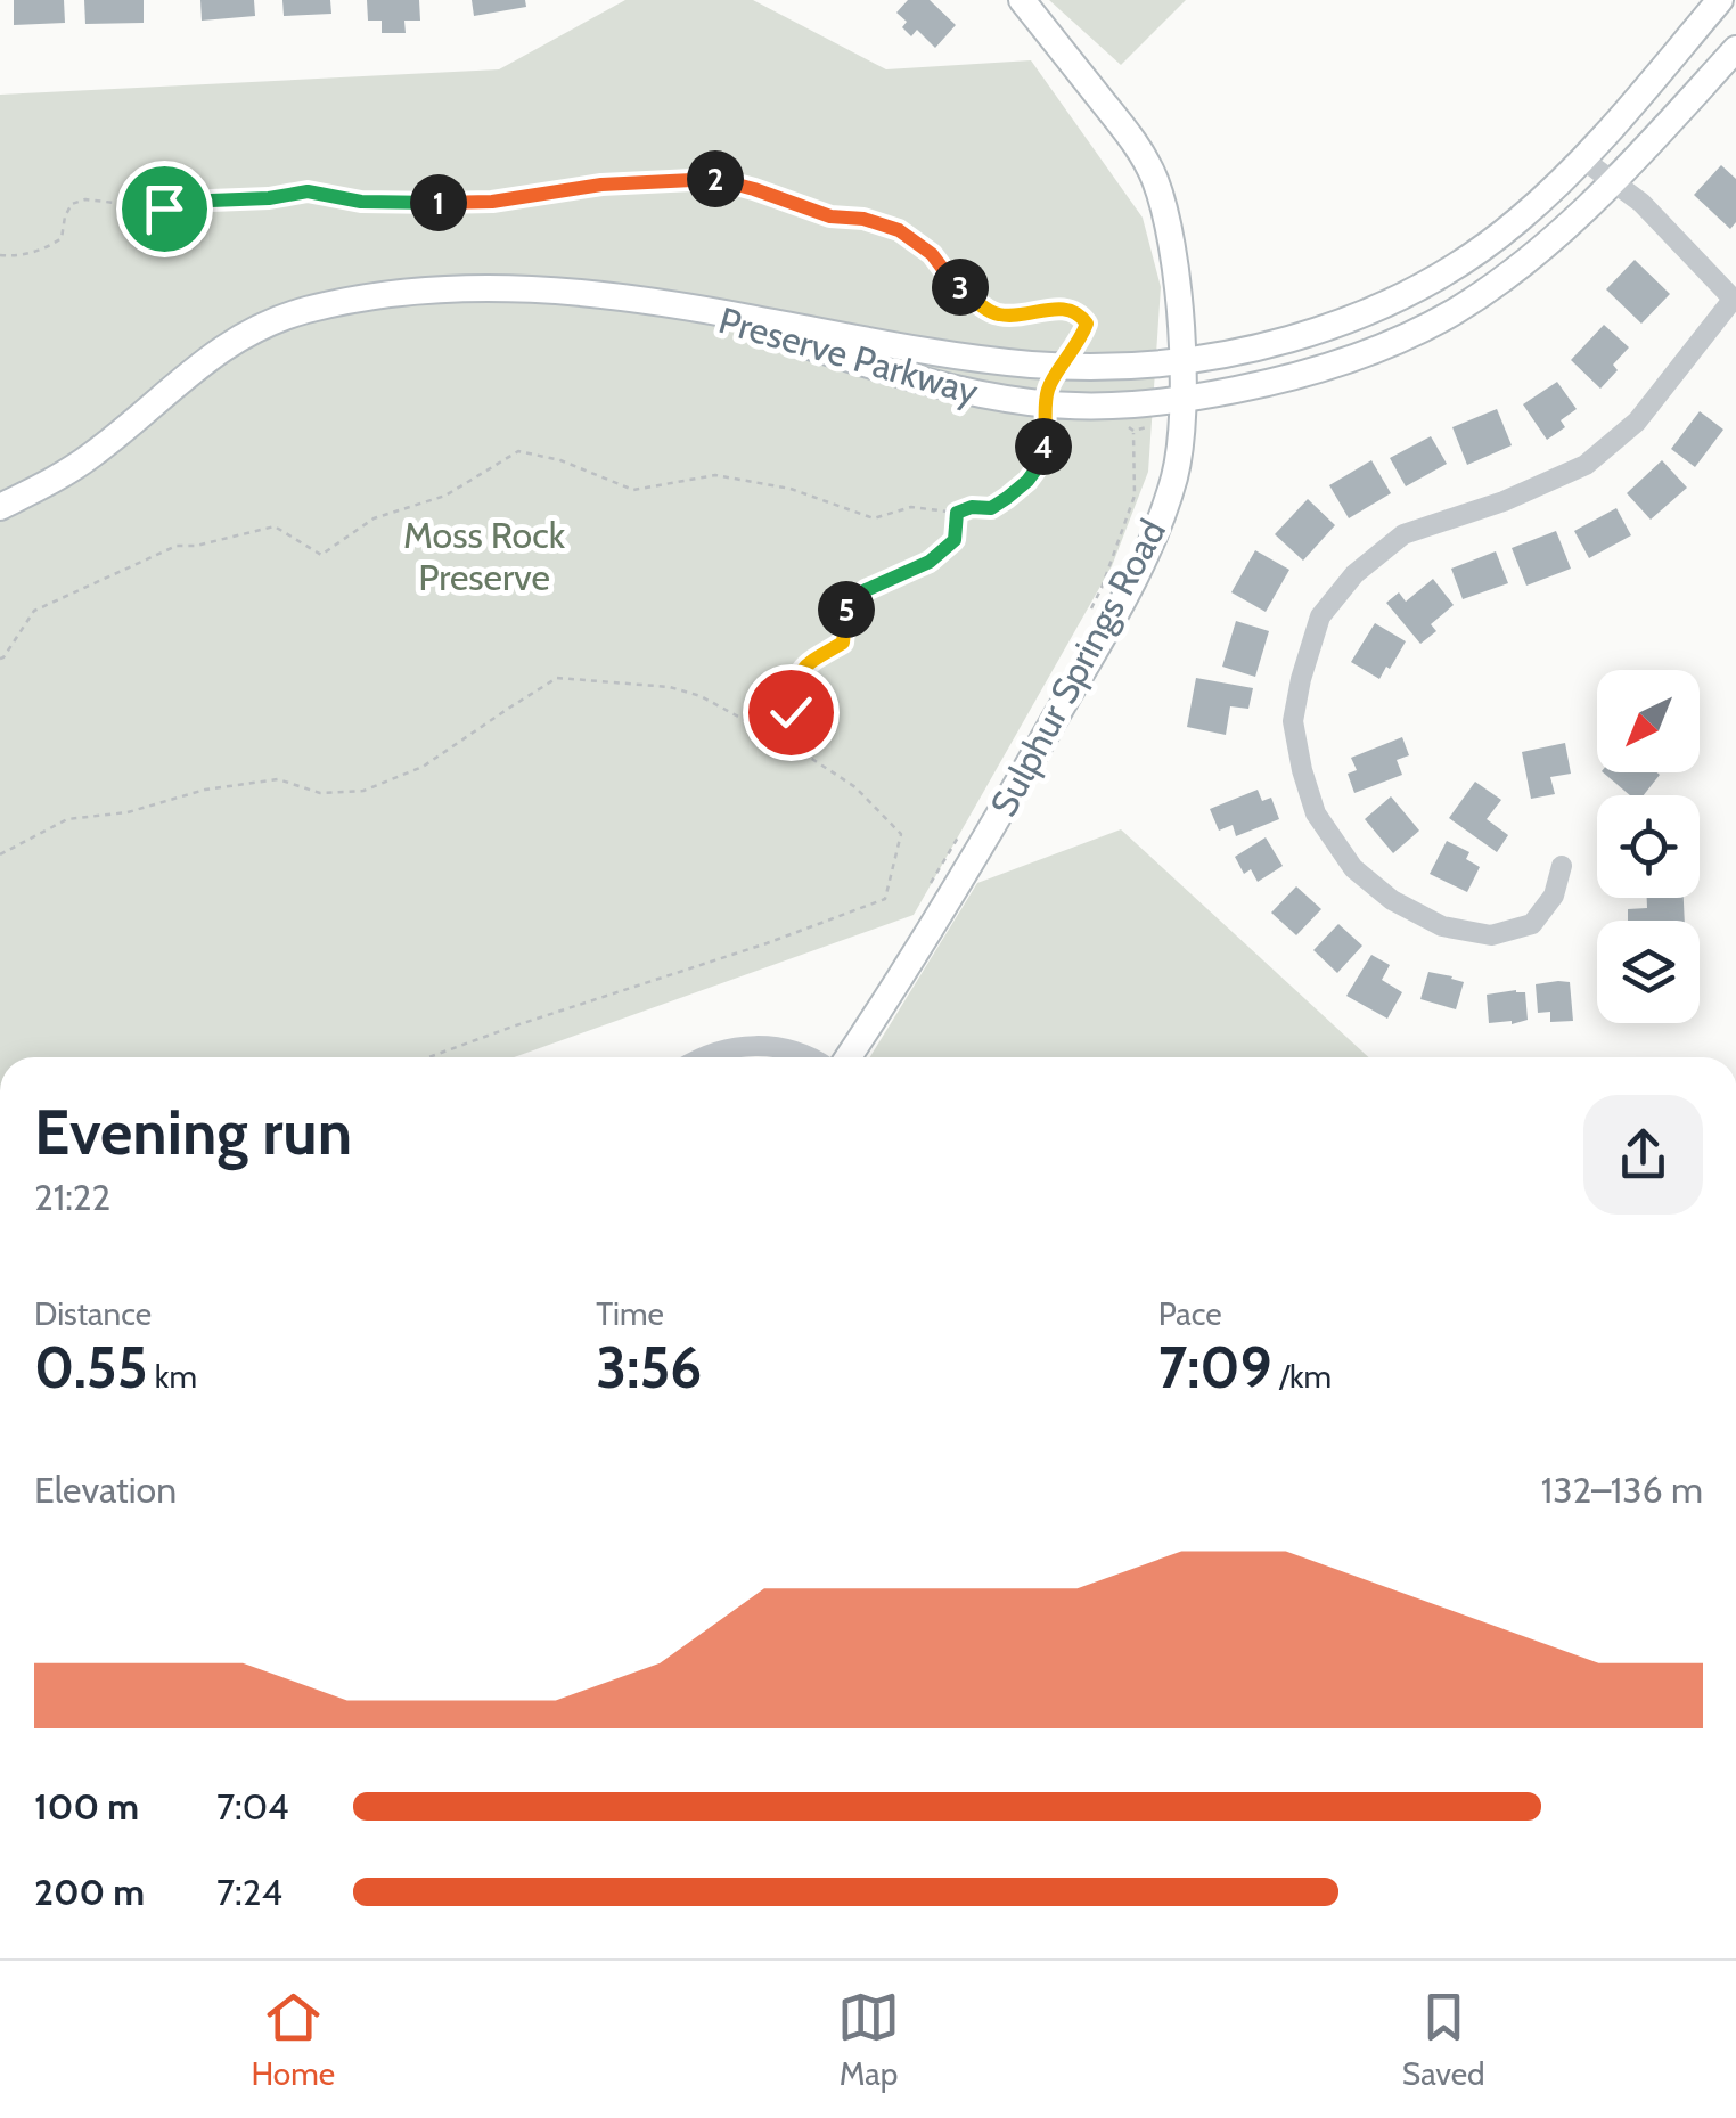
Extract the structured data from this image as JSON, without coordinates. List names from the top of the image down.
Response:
{
  "streets": {
    "street": ["Preserve Parkway", "Sulphur Springs Road"]
  },
  "crossings": [
    ["Preserve Parkway", "Sulphur Springs Road"]
  ],
  "parks": ["Moss Rock Preserve"],
  "north": "bottom left",
  "page": {
    "pins": [
      "2",
      "1",
      "3",
      "4",
      "5"
    ],
    "heading": ["Evening run", "21:22"],
    "stats": [
      ["Distance", "0.55 km"],
      ["Time", "3:56"],
      ["Pace", "7:09 /km"]
    ],
    "chart": ["Elevation", "132–136 m"],
    "list": [
      {
        "name": "100 m",
        "note": "7:04"
      },
      {
        "name": "200 m",
        "note": "7:24"
      }
    ],
    "tabs": ["Home", "Map", "Saved"]
  }
}
